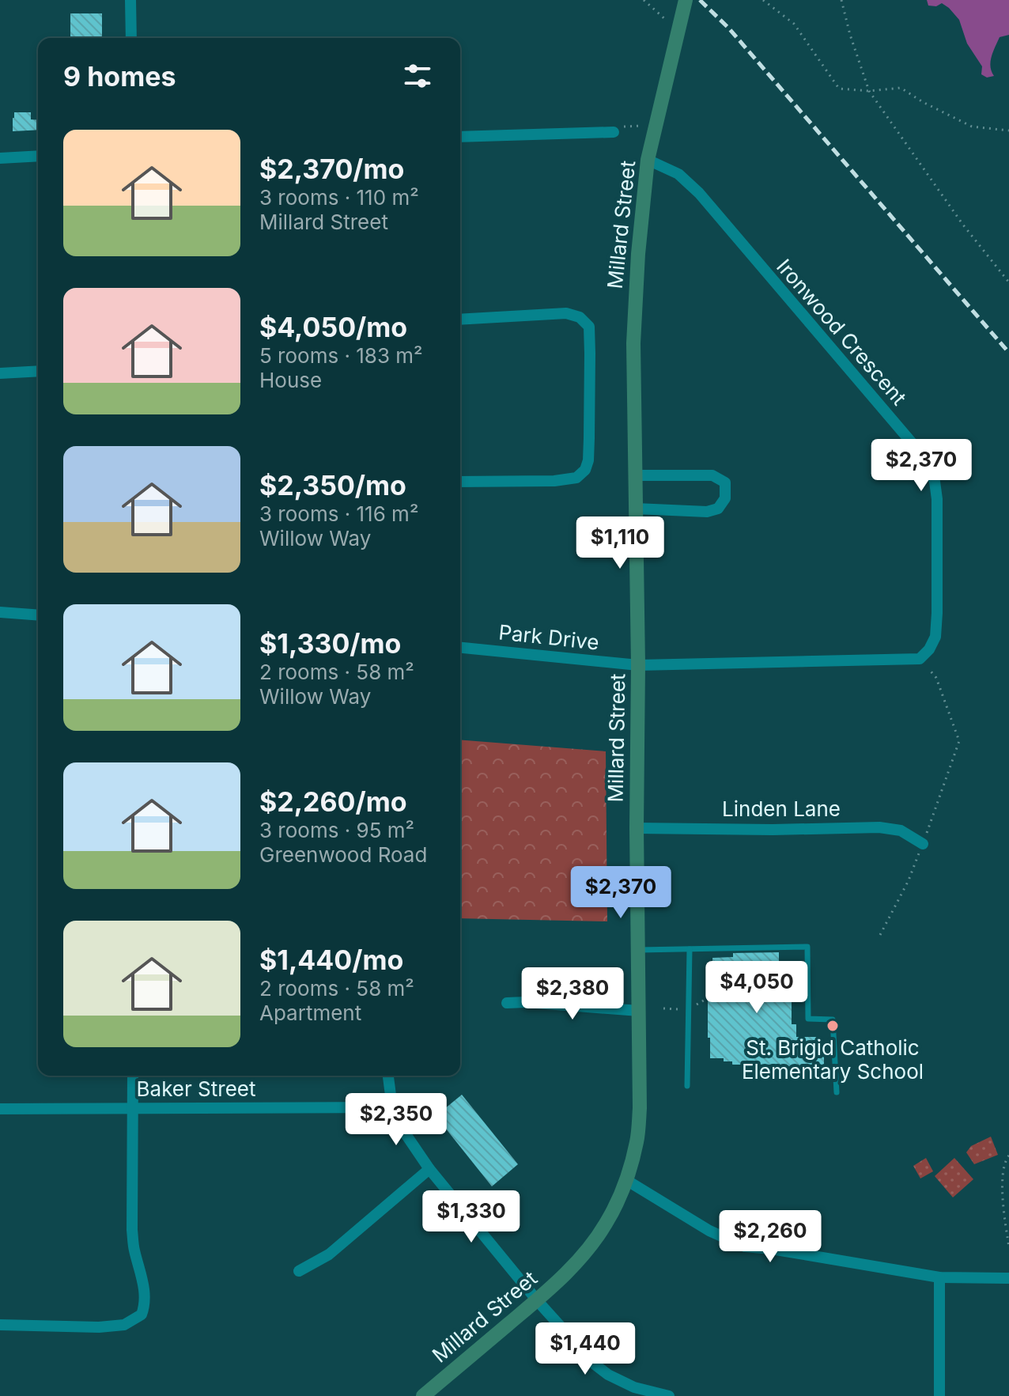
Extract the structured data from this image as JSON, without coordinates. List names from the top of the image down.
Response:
{
  "streets": {
    "street": [
      "Millard Street",
      "Ironwood Crescent",
      "Park Drive",
      "Linden Lane",
      "Baker Street"
    ]
  },
  "crossings": [
    ["Millard Street", "Ironwood Crescent"],
    ["Millard Street", "Park Drive"],
    ["Millard Street", "Linden Lane"]
  ],
  "places": ["St. Brigid Catholic Elementary School"],
  "page": {
    "heading": "9 homes",
    "list": [
      {
        "name": "$2,370/mo",
        "note": "3 rooms · 110 m² · Millard Street"
      },
      {
        "name": "$4,050/mo",
        "note": "5 rooms · 183 m² · House"
      },
      {
        "name": "$2,350/mo",
        "note": "3 rooms · 116 m² · Willow Way"
      },
      {
        "name": "$1,330/mo",
        "note": "2 rooms · 58 m² · Willow Way"
      },
      {
        "name": "$2,260/mo",
        "note": "3 rooms · 95 m² · Greenwood Road"
      },
      {
        "name": "$1,440/mo",
        "note": "2 rooms · 58 m² · Apartment"
      }
    ],
    "price": [
      "$2,370",
      "$1,110",
      "$2,370",
      "$4,050",
      "$2,380",
      "$2,350",
      "$1,330",
      "$2,260",
      "$1,440"
    ]
  }
}
